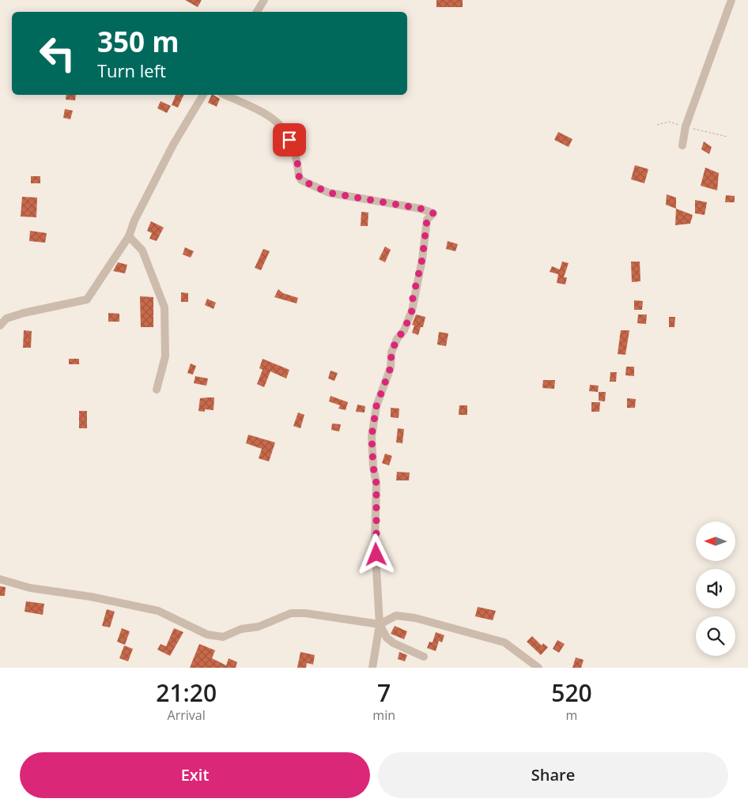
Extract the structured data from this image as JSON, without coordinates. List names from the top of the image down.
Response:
{
  "north": "left",
  "page": {
    "turn": ["350 m", "Turn left"],
    "eta": [
      "21:20",
      "Arrival",
      "7",
      "min",
      "520",
      "m"
    ],
    "buttons": ["Exit", "Share"]
  }
}
